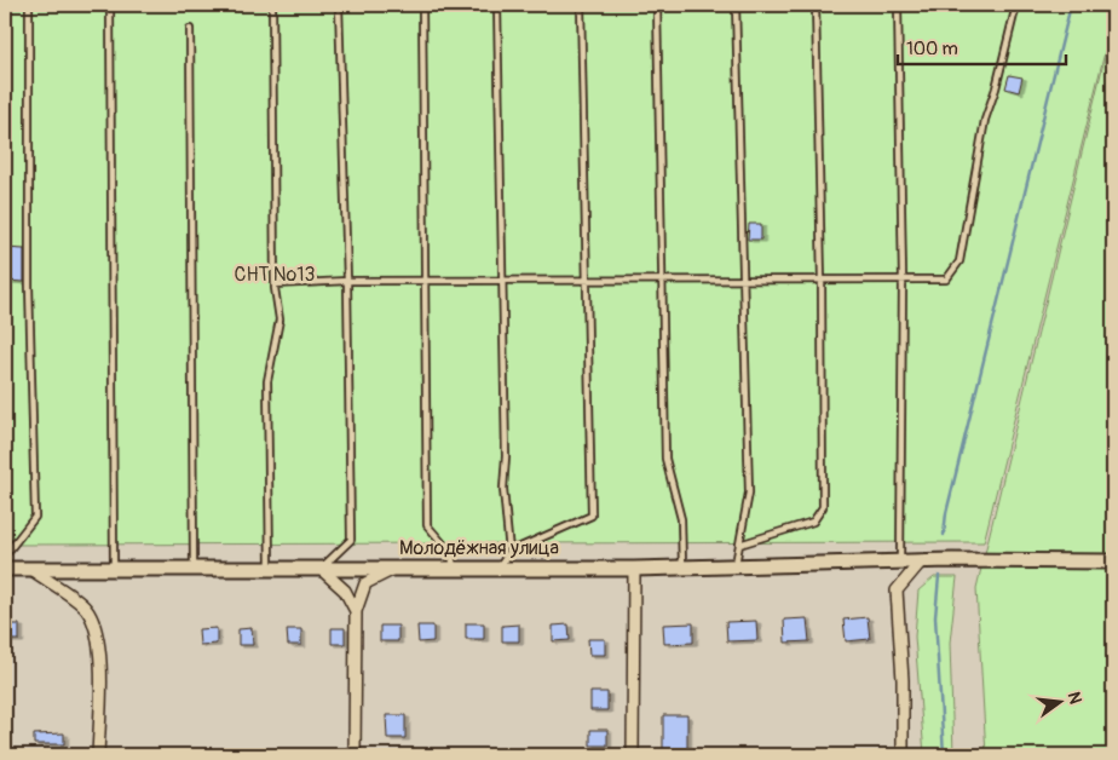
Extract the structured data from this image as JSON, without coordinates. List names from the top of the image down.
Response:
{
  "streets": {
    "street": ["Молодёжная улица"]
  },
  "parks": ["СНТ №13"],
  "scale_bar": "100 m",
  "north": "right"
}
